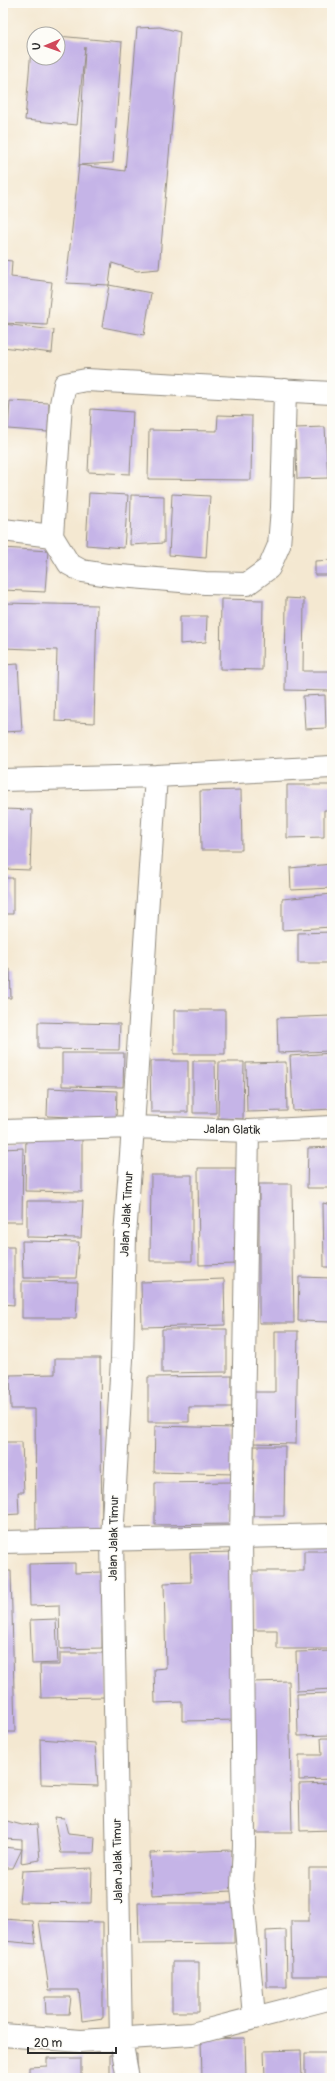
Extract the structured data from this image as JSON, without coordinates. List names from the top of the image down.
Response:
{
  "streets": {
    "street": ["Jalan Glatik", "Jalan Jalak Timur"]
  },
  "crossings": [
    ["Jalan Glatik", "Jalan Jalak Timur"]
  ],
  "scale_bar": "20 m",
  "north": "left"
}
